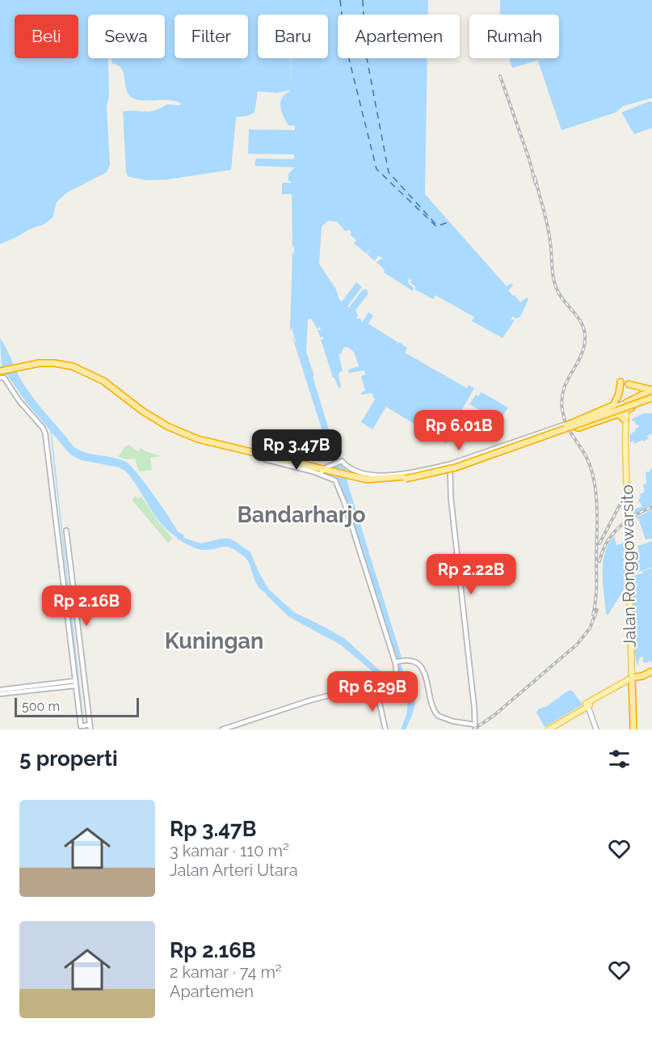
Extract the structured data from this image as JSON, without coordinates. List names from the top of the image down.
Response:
{
  "streets": {
    "highway": ["Jalan Ronggowarsito"]
  },
  "districts": ["Bandarharjo", "Kuningan"],
  "scale_bar": "500 m",
  "page": {
    "chip": [
      "Beli",
      "Sewa",
      "Filter",
      "Baru",
      "Apartemen",
      "Rumah"
    ],
    "price": [
      "Rp 6.01B",
      "Rp 3.47B",
      "Rp 2.22B",
      "Rp 2.16B",
      "Rp 6.29B"
    ],
    "scale": "500 m",
    "heading": "5 properti",
    "list": [
      {
        "name": "Rp 3.47B",
        "note": "3 kamar · 110 m² · Jalan Arteri Utara"
      },
      {
        "name": "Rp 2.16B",
        "note": "2 kamar · 74 m² · Apartemen"
      }
    ]
  }
}
